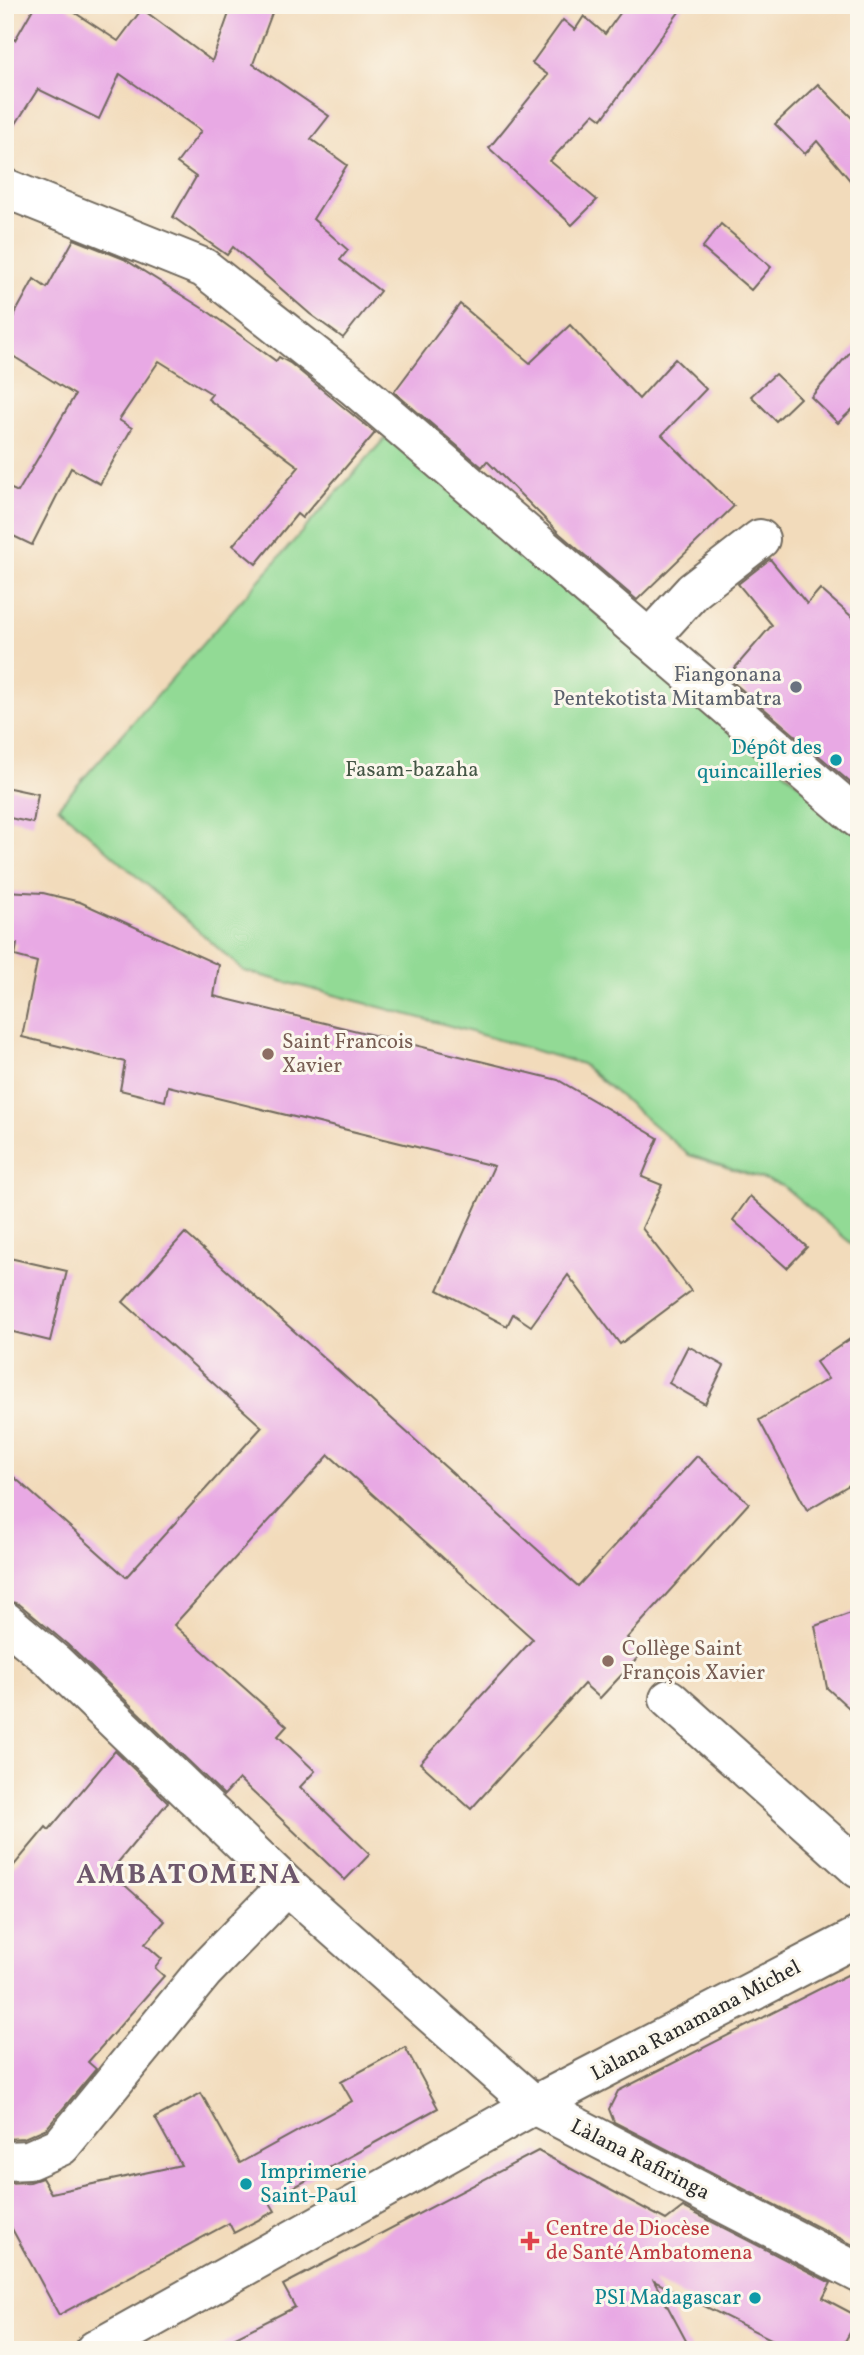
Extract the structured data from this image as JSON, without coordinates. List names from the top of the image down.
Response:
{
  "streets": {
    "street": ["Làlana Ranamana Michel", "Làlana Rafiringa"]
  },
  "crossings": [
    ["Làlana Ranamana Michel", "Làlana Rafiringa"]
  ],
  "districts": ["AMBATOMENA"],
  "parks": ["Fasam-bazaha"],
  "places": {
    "other": [
      "Fiangonana Pentekotista Mitambatra",
      "Dépôt des quincailleries",
      "Saint Francois Xavier",
      "Collège Saint François Xavier",
      "Imprimerie Saint-Paul",
      "PSI Madagascar"
    ],
    "health": ["Centre de Diocèse de Santé Ambatomena"]
  }
}
